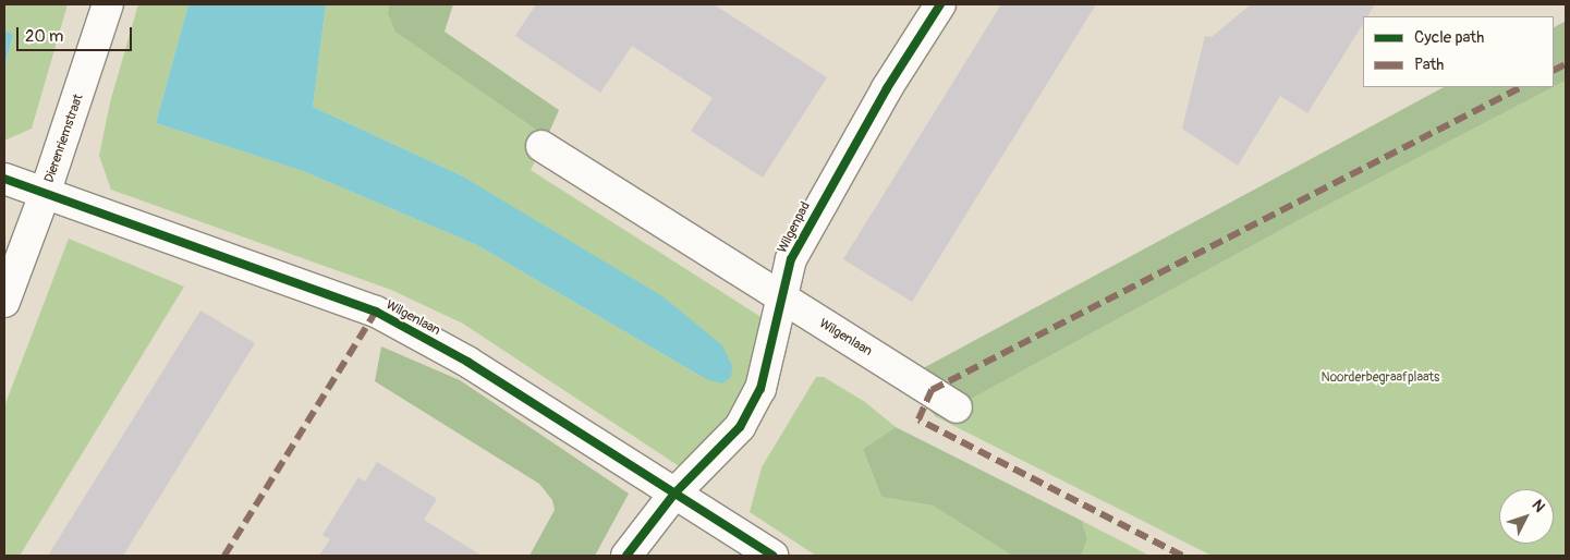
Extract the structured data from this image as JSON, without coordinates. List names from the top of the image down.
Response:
{
  "streets": {
    "street": ["Dierenriemstraat", "Wilgenpad", "Wilgenlaan"]
  },
  "crossings": [
    ["Dierenriemstraat", "Wilgenlaan"],
    ["Wilgenpad", "Wilgenlaan"]
  ],
  "parks": ["Noorderbegraafplaats"],
  "legend": ["Cycle path", "Path"],
  "scale_bar": "20 m",
  "north": "top right"
}
